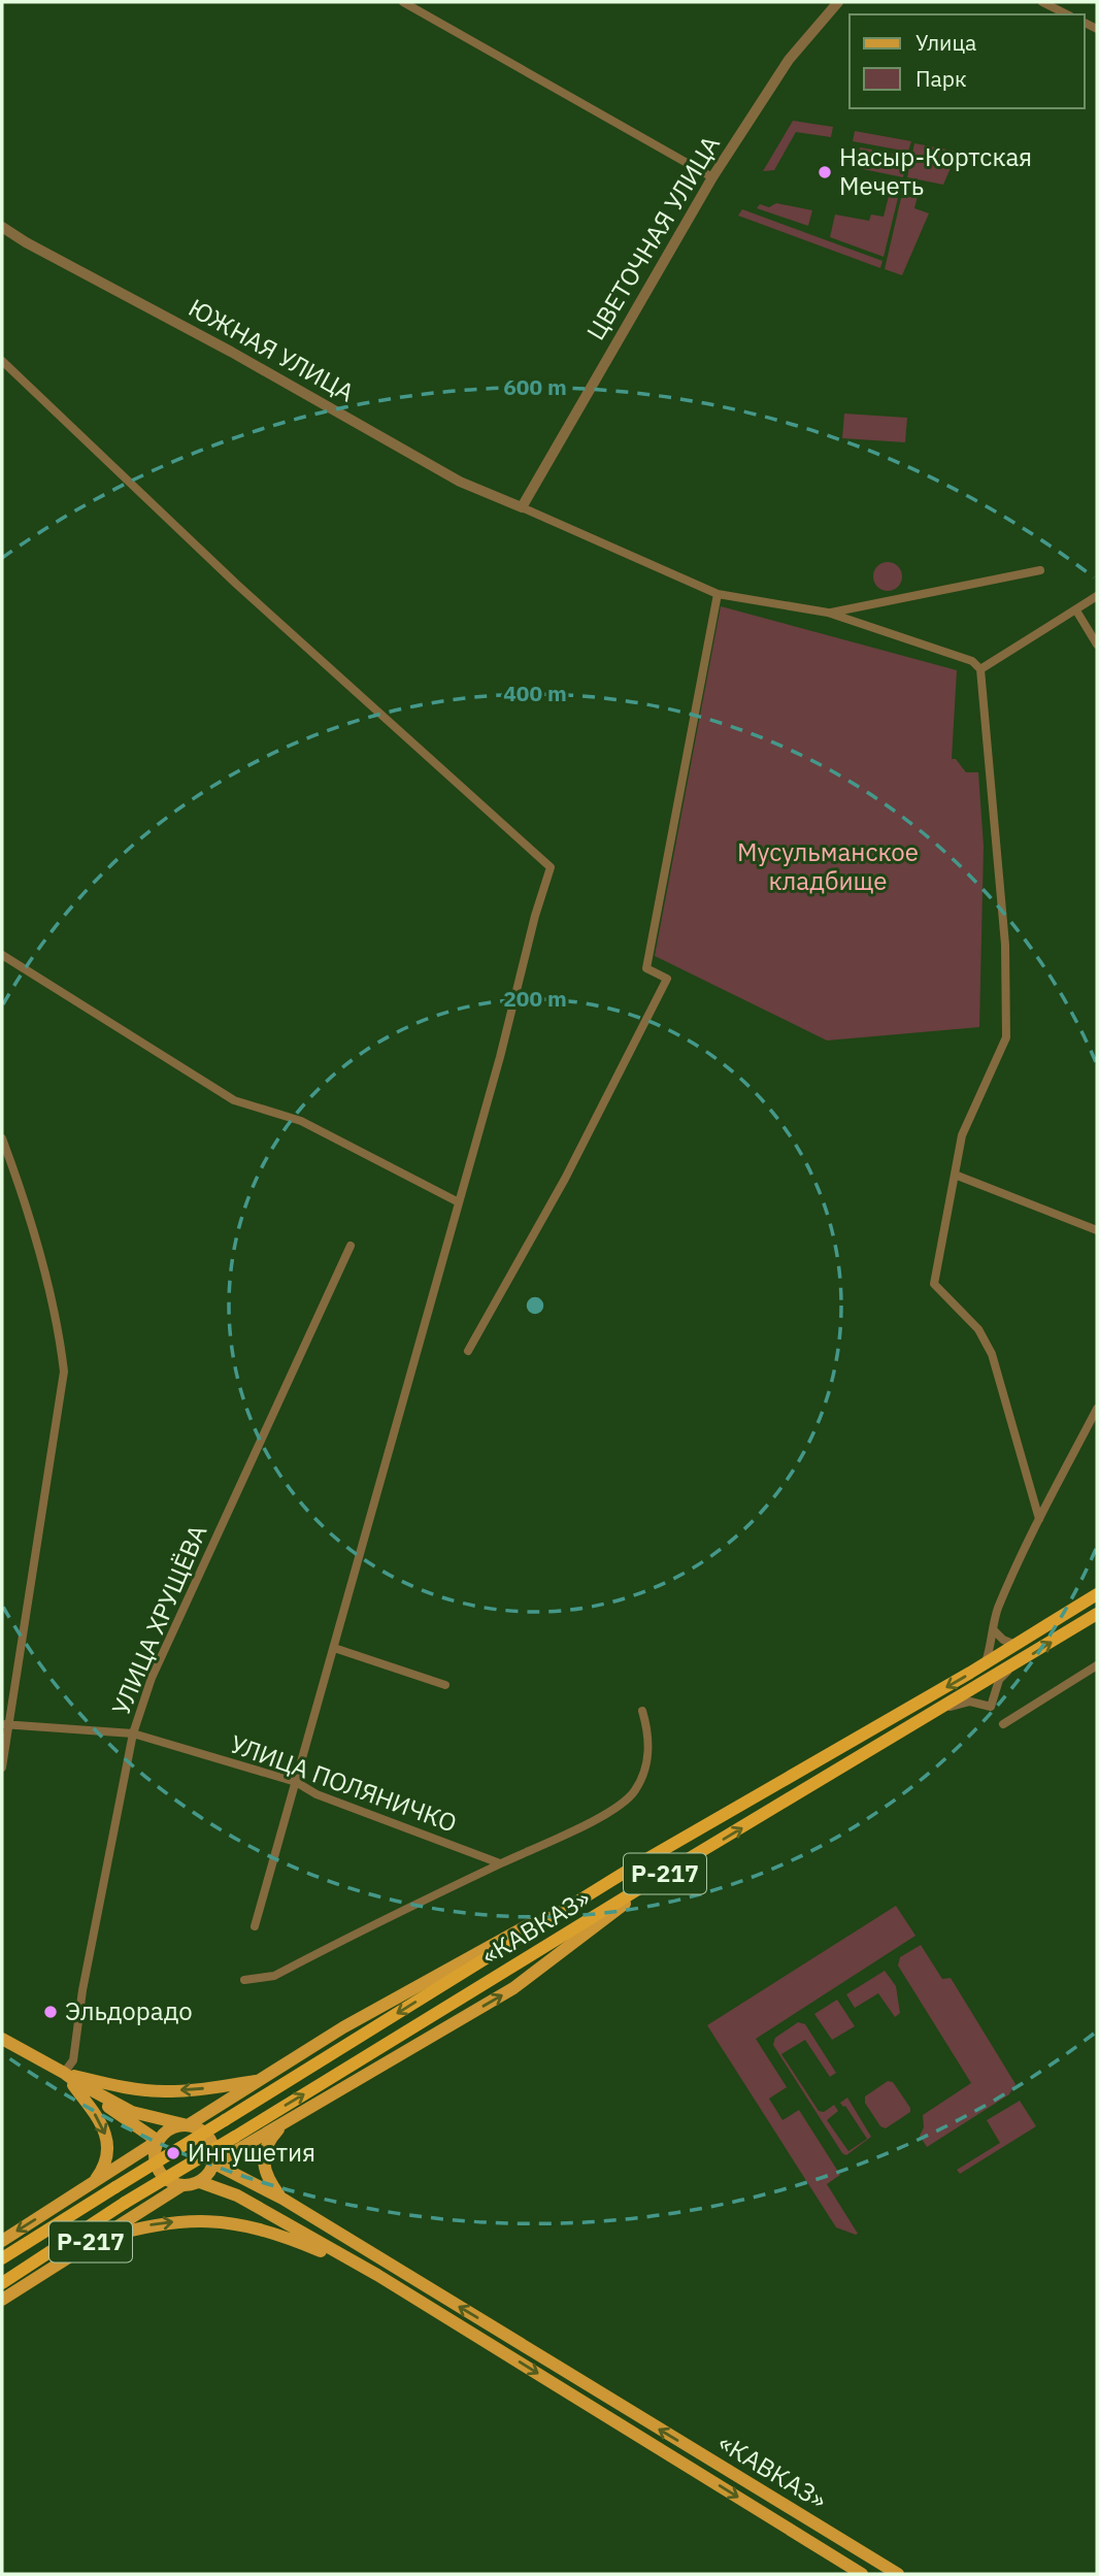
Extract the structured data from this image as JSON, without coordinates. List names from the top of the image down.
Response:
{
  "streets": {
    "highway": ["Р-217", "«КАВКАЗ»"],
    "street": [
      "ЦВЕТОЧНАЯ УЛИЦА",
      "ЮЖНАЯ УЛИЦА",
      "УЛИЦА ХРУЩЁВА",
      "УЛИЦА ПОЛЯНИЧКО"
    ]
  },
  "crossings": [
    ["ЦВЕТОЧНАЯ УЛИЦА", "ЮЖНАЯ УЛИЦА"],
    ["УЛИЦА ХРУЩЁВА", "УЛИЦА ПОЛЯНИЧКО"],
    ["УЛИЦА ХРУЩЁВА", "Р-217"],
    ["Р-217", "«КАВКАЗ»"]
  ],
  "parks": ["Мусульманское кладбище"],
  "places": ["Насыр-Кортская Мечеть", "Эльдорадо", "Ингушетия"],
  "legend": ["Улица", "Парк"],
  "rings": ["600 m", "400 m", "200 m"]
}
